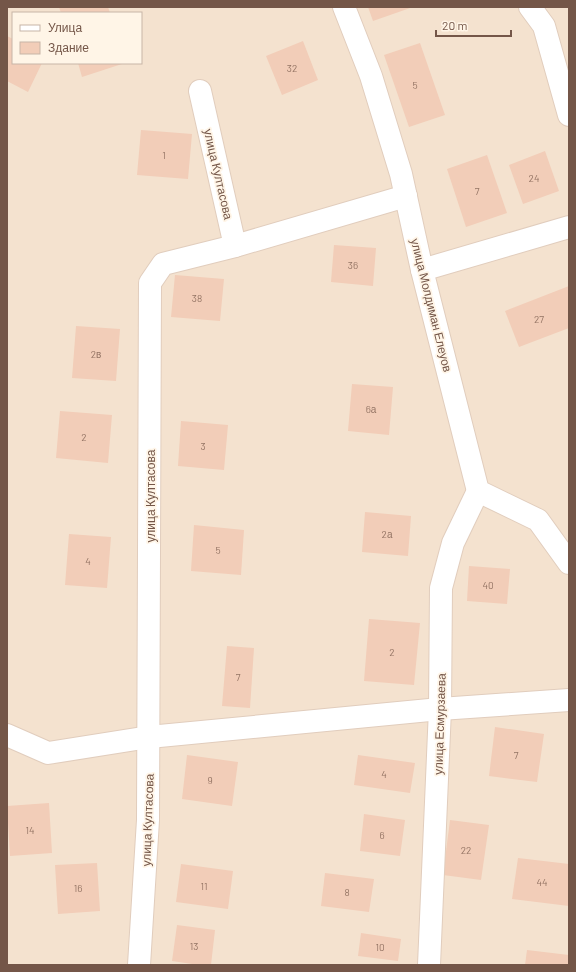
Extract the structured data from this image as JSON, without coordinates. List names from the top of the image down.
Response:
{
  "streets": {
    "street": ["улица Култасова", "улица Молдиман Елеуов", "улица Есмурзаева"]
  },
  "crossings": [
    ["улица Молдиман Елеуов", "улица Есмурзаева"]
  ],
  "house_numbers": [
    "32",
    "5",
    "1",
    "24",
    "7",
    "36",
    "38",
    "27",
    "2в",
    "6а",
    "2",
    "3",
    "2а",
    "5",
    "4",
    "40",
    "2",
    "7",
    "7",
    "4",
    "9",
    "14",
    "6",
    "22",
    "44",
    "11",
    "16",
    "8",
    "13",
    "10"
  ],
  "legend": ["Улица", "Здание"],
  "scale_bar": "20 m"
}
